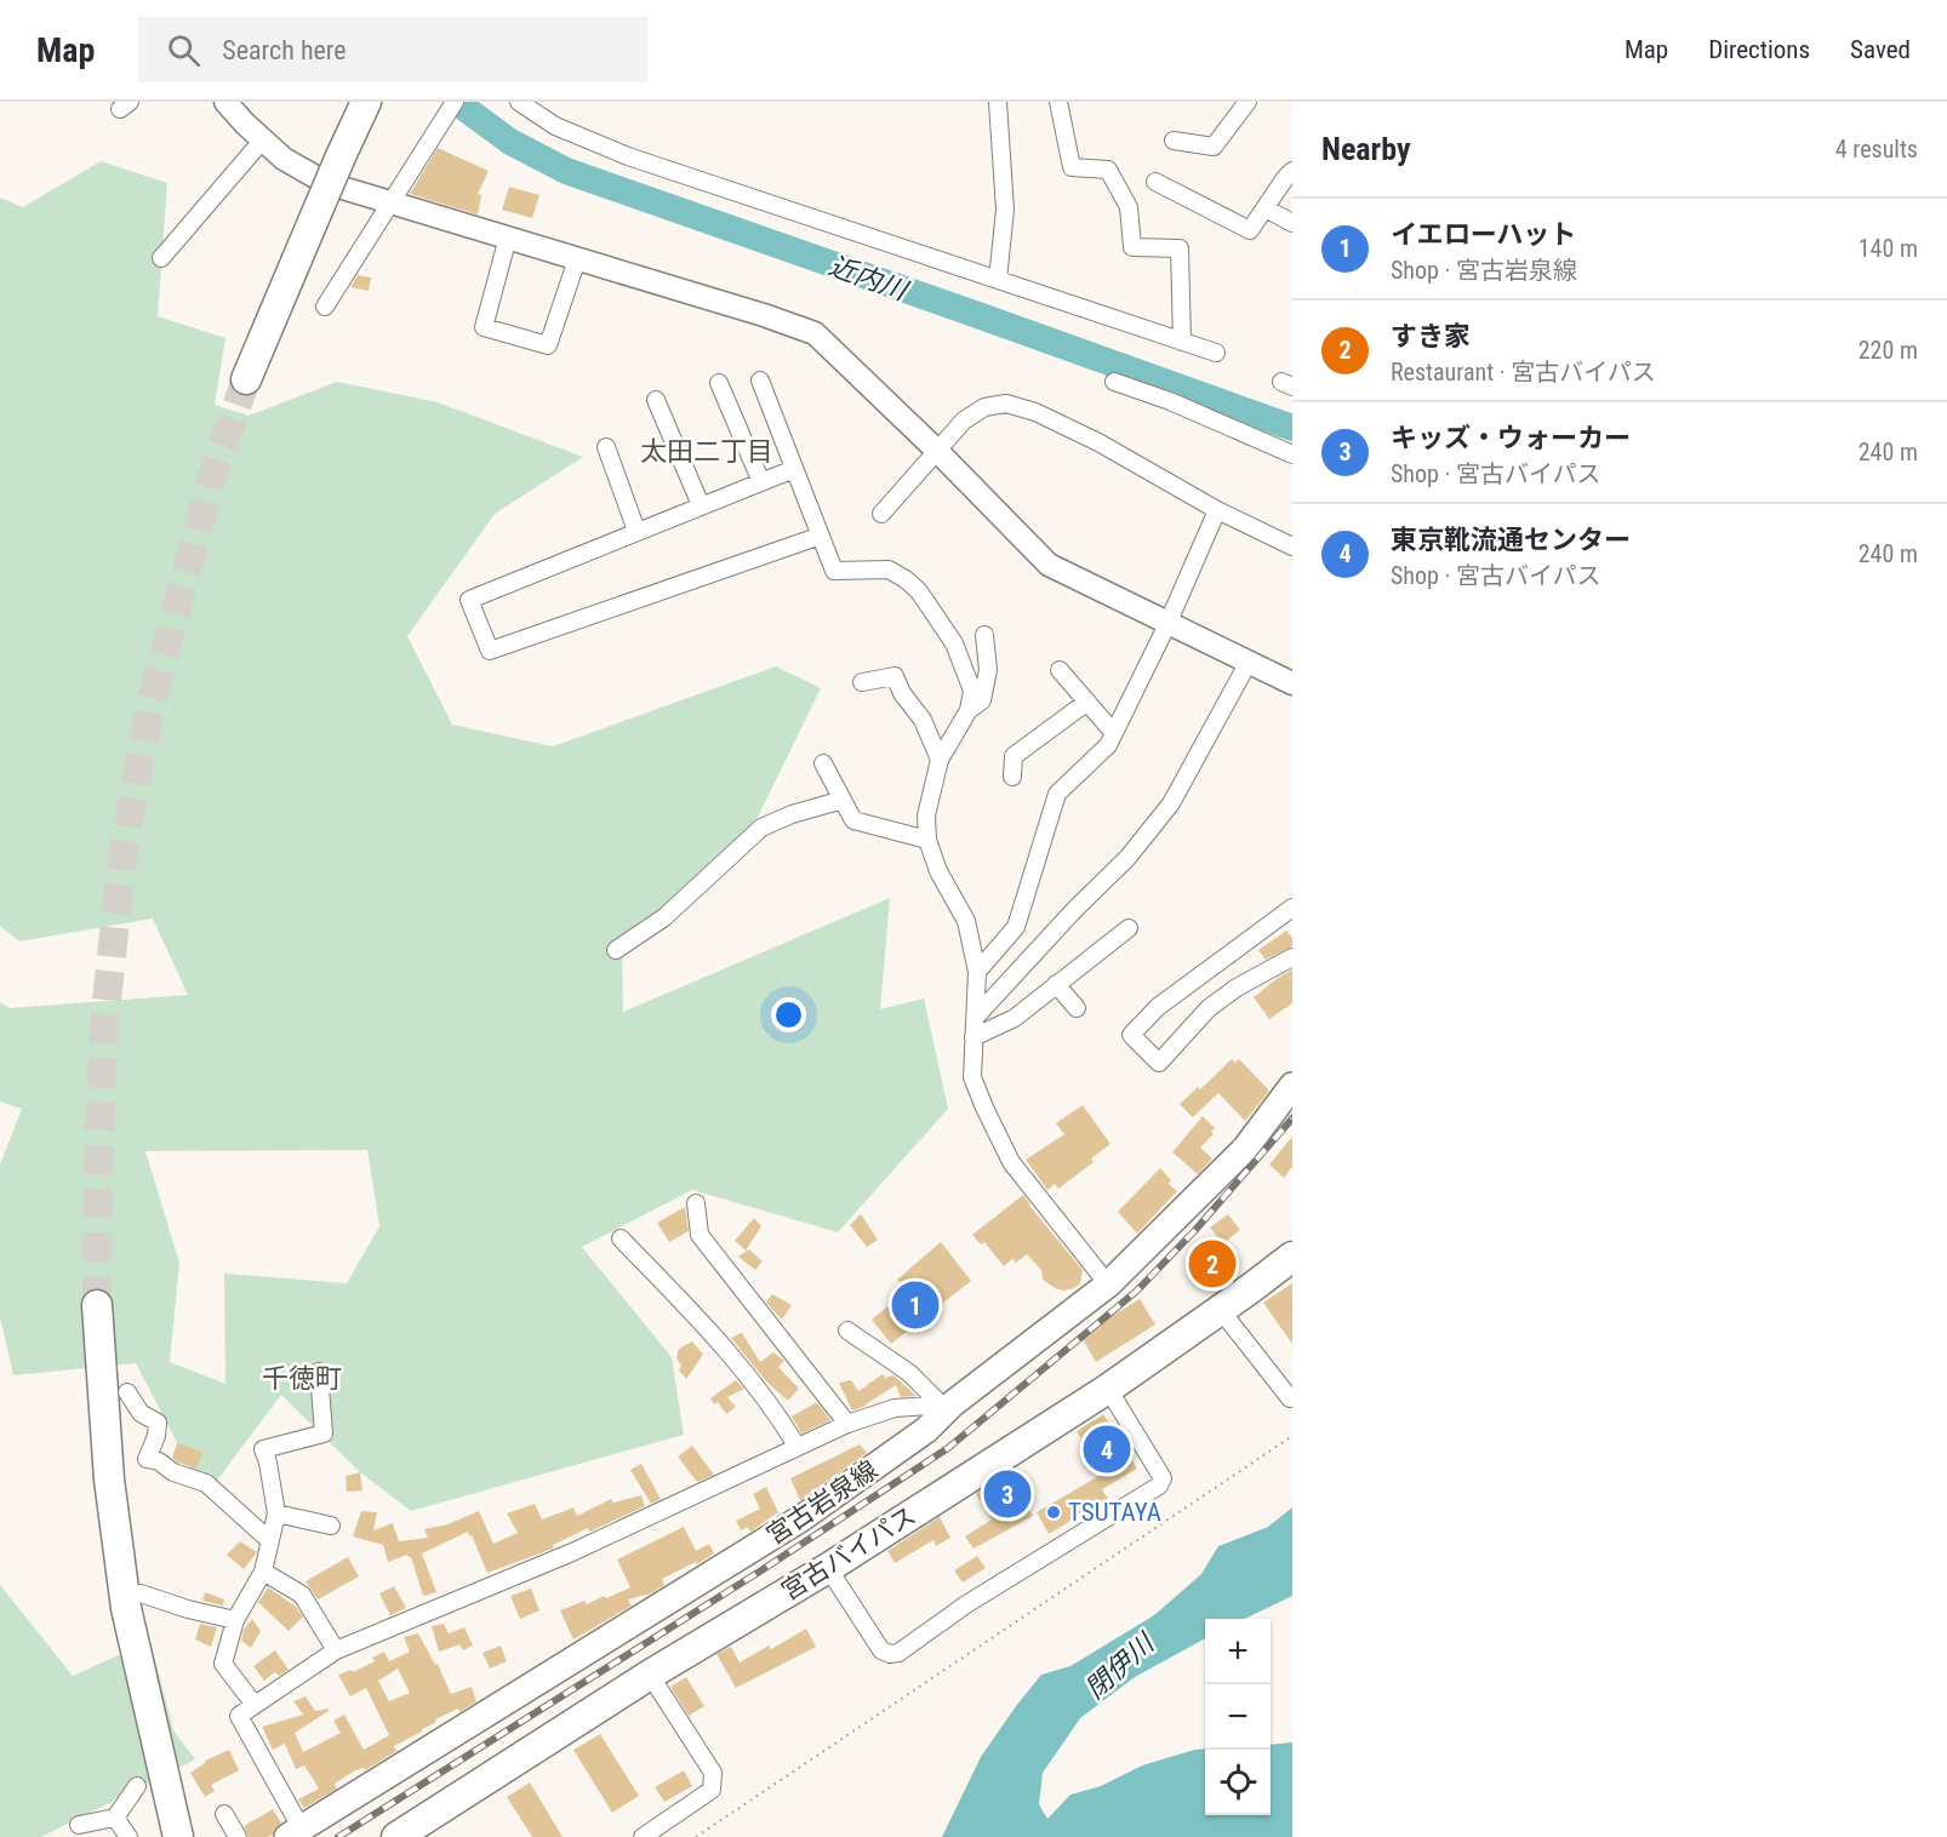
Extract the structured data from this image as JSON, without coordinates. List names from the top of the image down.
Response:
{
  "streets": {
    "highway": ["宮古バイパス"],
    "main road": ["宮古岩泉線"]
  },
  "districts": ["太田二丁目", "千徳町"],
  "water": ["近内川", "閉伊川"],
  "places": ["TSUTAYA"],
  "page": {
    "header": "Map",
    "search": "Search here",
    "nav": ["Map", "Directions", "Saved"],
    "heading": ["Nearby", "4 results"],
    "list": [
      {
        "mark": "1",
        "name": "イエローハット",
        "note": "Shop · 宮古岩泉線",
        "value": "140 m"
      },
      {
        "mark": "2",
        "name": "すき家",
        "note": "Restaurant · 宮古バイパス",
        "value": "220 m"
      },
      {
        "mark": "3",
        "name": "キッズ・ウォーカー",
        "note": "Shop · 宮古バイパス",
        "value": "240 m"
      },
      {
        "mark": "4",
        "name": "東京靴流通センター",
        "note": "Shop · 宮古バイパス",
        "value": "240 m"
      }
    ],
    "pins": [
      "2",
      "1",
      "4",
      "3"
    ],
    "map_buttons": ["+", "−"]
  }
}
